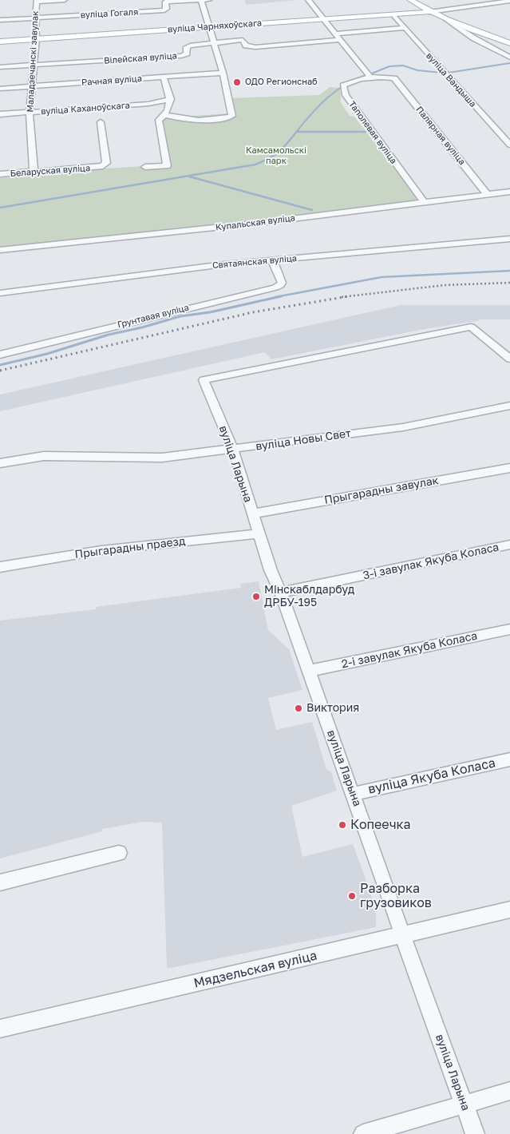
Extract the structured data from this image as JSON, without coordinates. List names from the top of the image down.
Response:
{
  "streets": {
    "main road": ["вуліца Чарняхоўскага"],
    "street": [
      "вуліца Гогаля",
      "Вілейская вуліца",
      "Маладзечанскі завулак",
      "вуліца Вандыша",
      "Рачная вуліца",
      "вуліца Каханоўскага",
      "Таполевая вуліца",
      "Палярная вуліца",
      "Беларуская вуліца",
      "Купальская вуліца",
      "Святаянская вуліца",
      "Грунтавая вуліца",
      "вуліца Новы Свет",
      "вуліца Ларына",
      "Прыгарадны завулак",
      "Прыгарадны праезд",
      "3-і завулак Якуба Коласа",
      "2-і завулак Якуба Коласа",
      "вуліца Якуба Коласа",
      "Мядзельская вуліца"
    ]
  },
  "crossings": [
    ["вуліца Гогаля", "Маладзечанскі завулак"],
    ["вуліца Чарняхоўскага", "Маладзечанскі завулак"],
    ["вуліца Чарняхоўскага", "вуліца Вандыша"],
    ["Вілейская вуліца", "Маладзечанскі завулак"],
    ["Маладзечанскі завулак", "Рачная вуліца"],
    ["Маладзечанскі завулак", "вуліца Каханоўскага"],
    ["Маладзечанскі завулак", "Беларуская вуліца"],
    ["Таполевая вуліца", "Палярная вуліца"],
    ["Таполевая вуліца", "Купальская вуліца"],
    ["Палярная вуліца", "Купальская вуліца"],
    ["Святаянская вуліца", "Грунтавая вуліца"],
    ["вуліца Новы Свет", "вуліца Ларына"],
    ["вуліца Ларына", "Прыгарадны завулак"],
    ["вуліца Ларына", "Прыгарадны праезд"],
    ["вуліца Ларына", "3-і завулак Якуба Коласа"],
    ["вуліца Ларына", "2-і завулак Якуба Коласа"],
    ["вуліца Ларына", "вуліца Якуба Коласа"],
    ["вуліца Ларына", "Мядзельская вуліца"]
  ],
  "parks": ["Камсамольскі парк"],
  "places": [
    "ОДО Регионснаб",
    "Мінскаблдарбуд ДРБУ-195",
    "Виктория",
    "Копеечка",
    "Разборка грузовиков"
  ]
}
